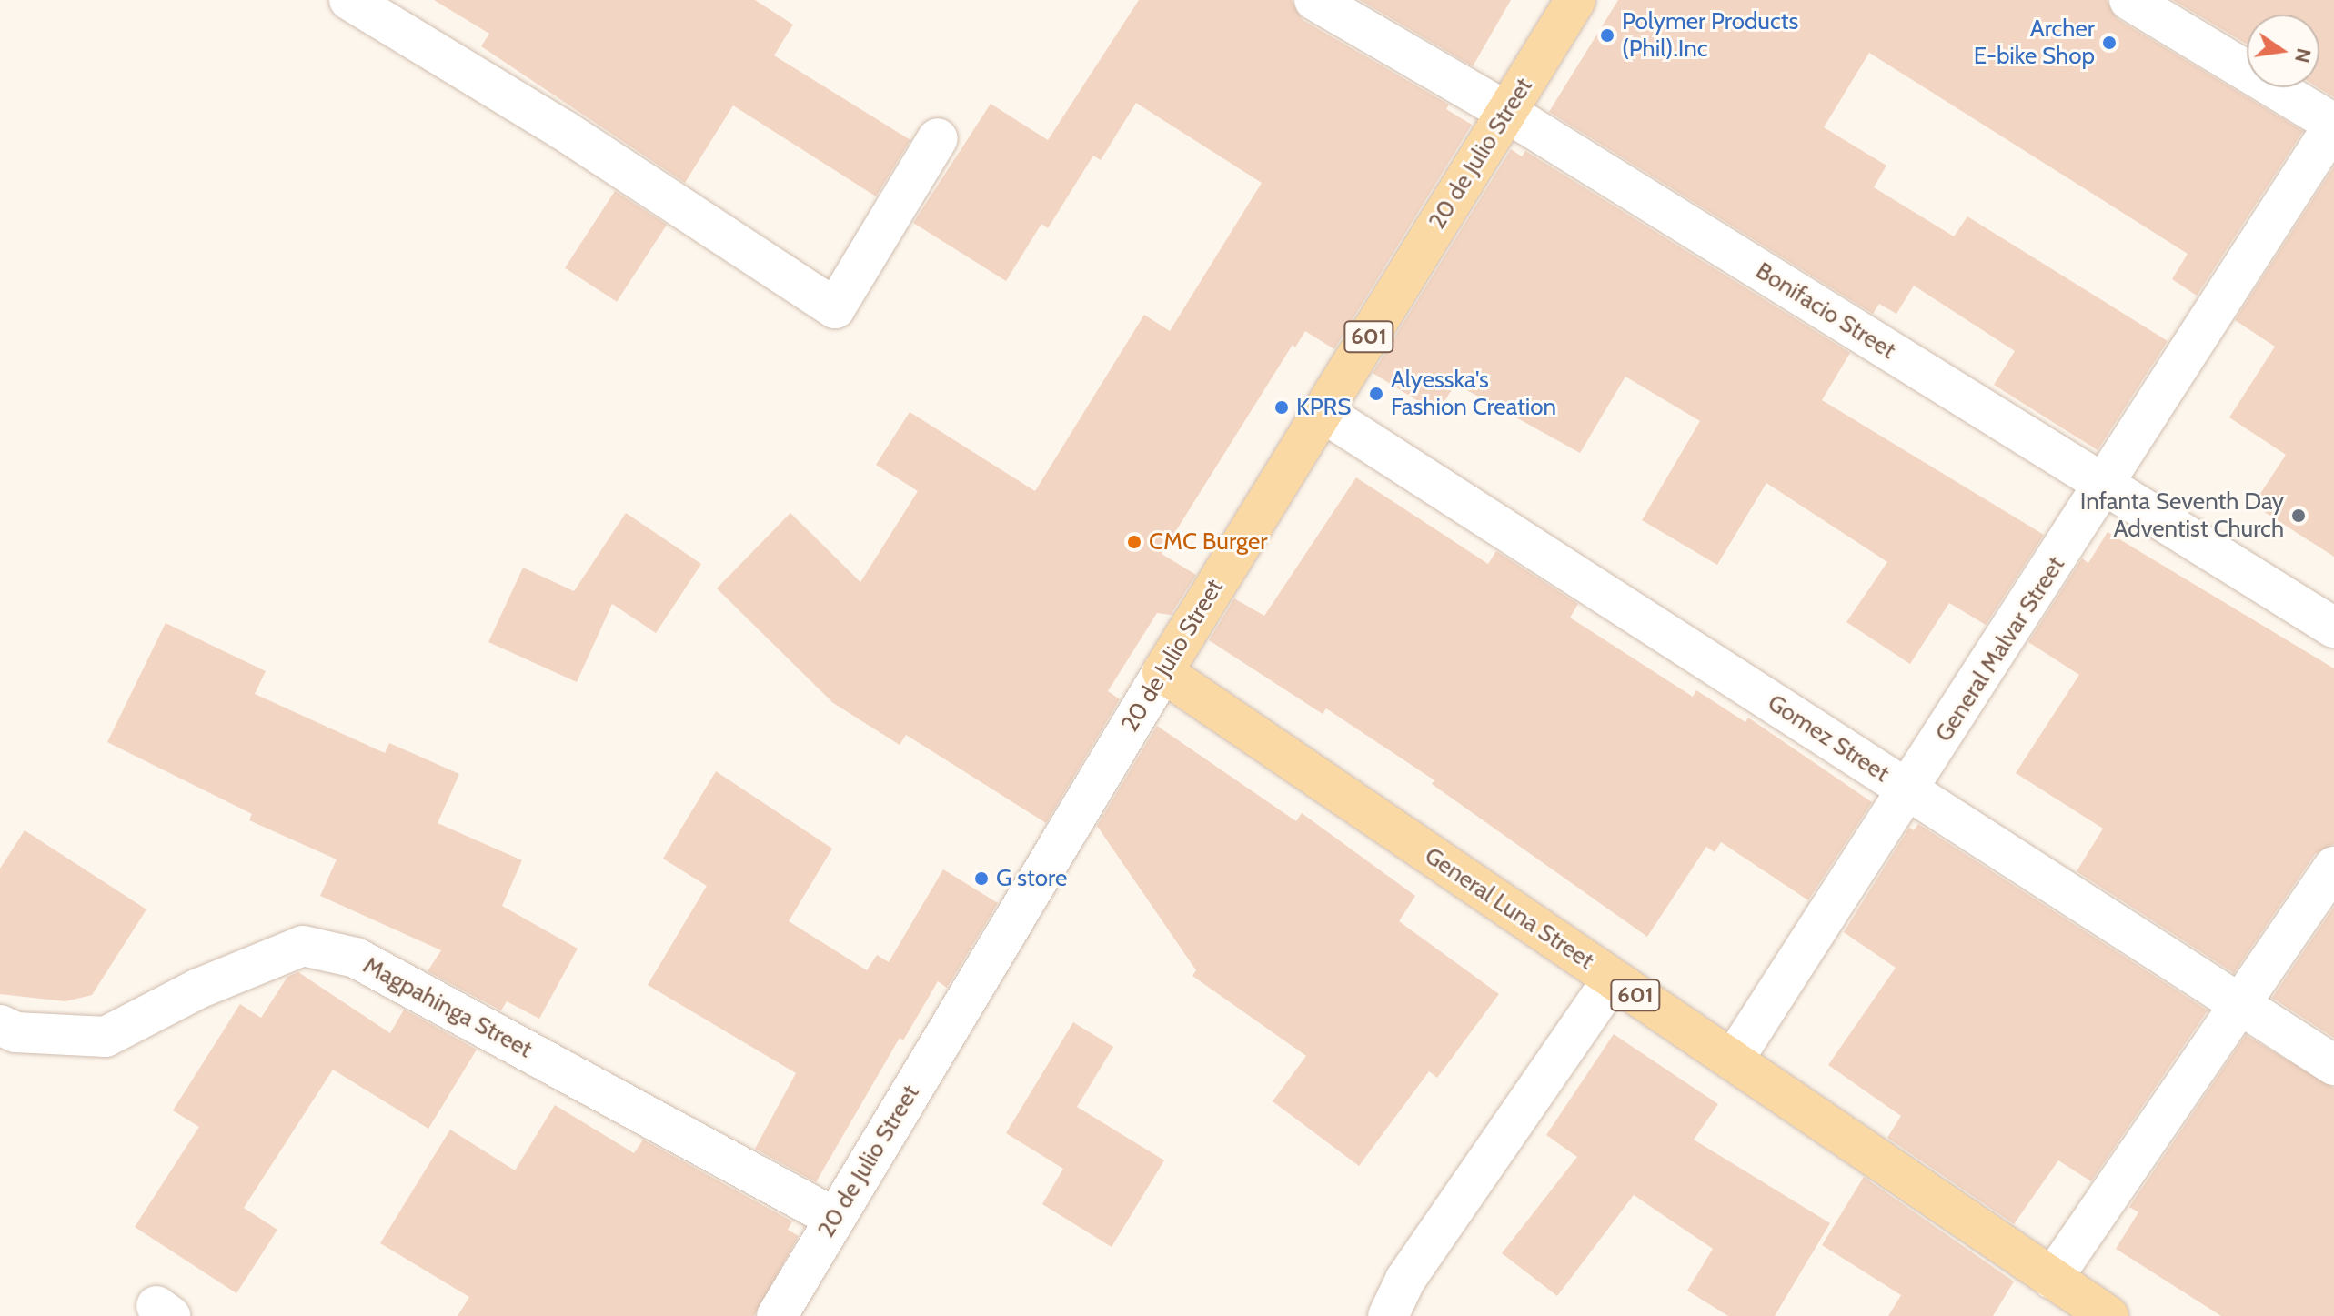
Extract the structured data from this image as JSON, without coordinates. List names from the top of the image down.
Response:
{
  "streets": {
    "main road": ["20 de Julio Street", "601", "General Luna Street"],
    "street": [
      "Bonifacio Street",
      "General Malvar Street",
      "Gomez Street",
      "Magpahinga Street"
    ]
  },
  "crossings": [
    ["20 de Julio Street", "Bonifacio Street"],
    ["20 de Julio Street", "Gomez Street"],
    ["20 de Julio Street", "General Luna Street"],
    ["20 de Julio Street", "Magpahinga Street"],
    ["Bonifacio Street", "General Malvar Street"],
    ["General Malvar Street", "Gomez Street"],
    ["General Malvar Street", "General Luna Street"]
  ],
  "places": [
    "Polymer Products (Phil).Inc",
    "Archer E-bike Shop",
    "Alyesska's Fashion Creation",
    "KPRS",
    "Infanta Seventh Day Adventist Church",
    "CMC Burger",
    "G store"
  ],
  "north": "right"
}
